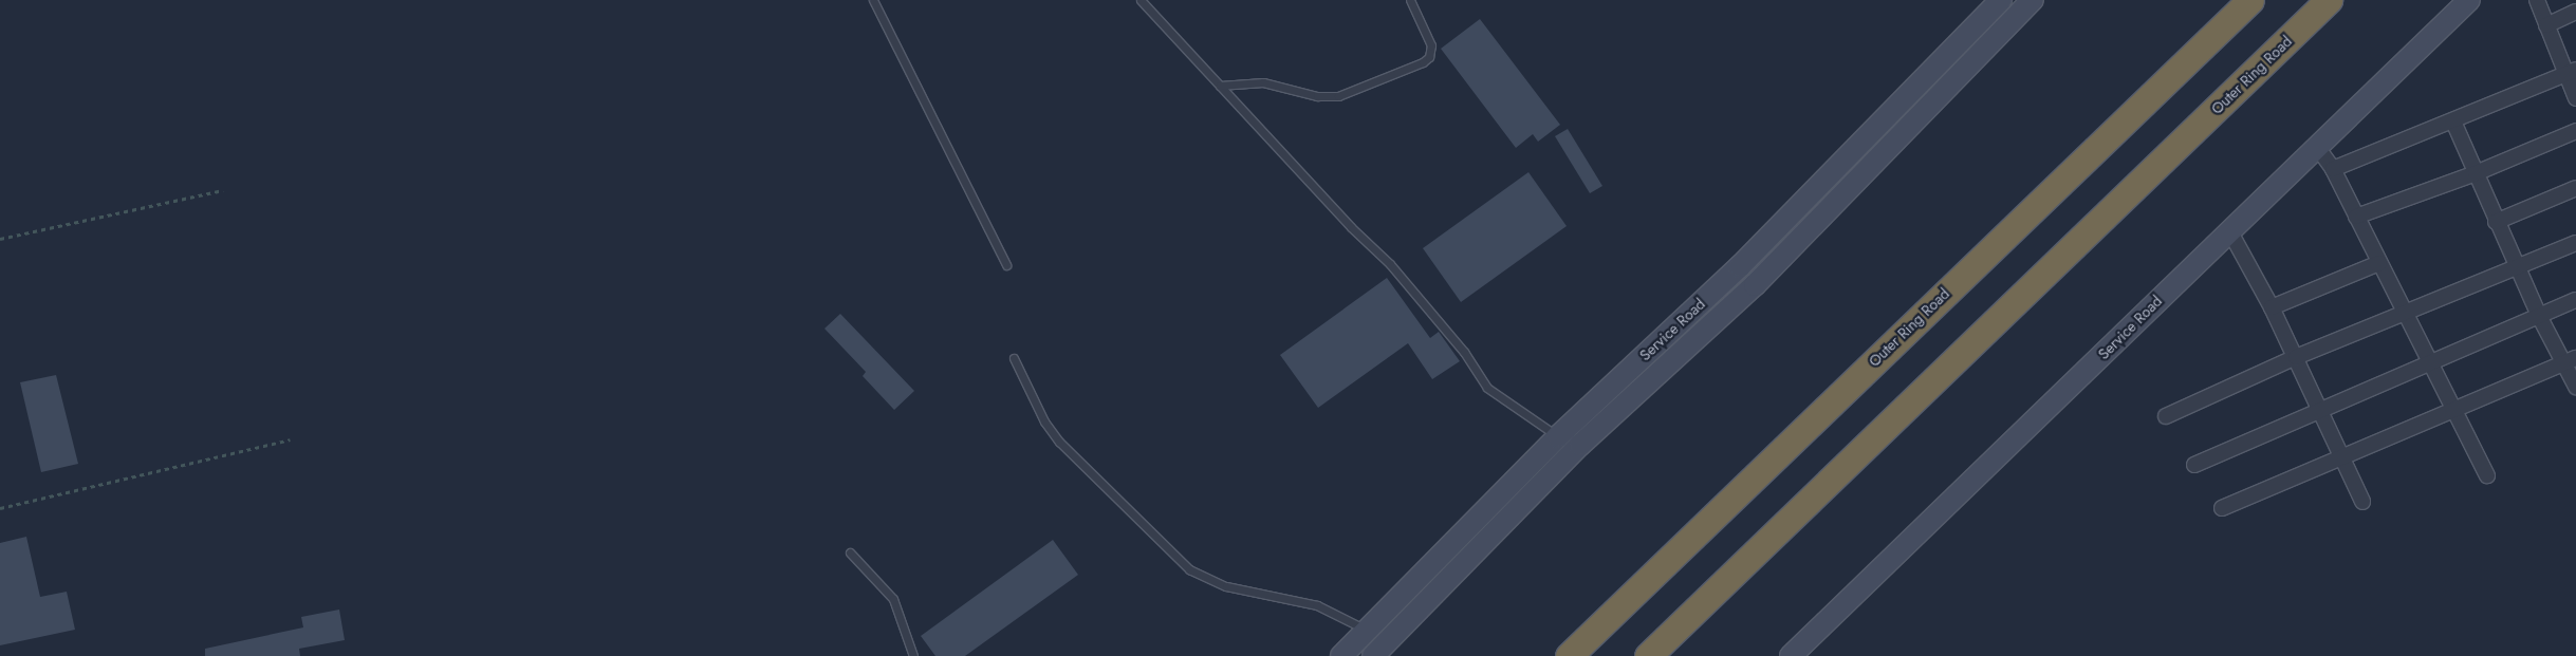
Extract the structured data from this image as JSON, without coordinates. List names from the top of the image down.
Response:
{
  "streets": {
    "highway": ["Outer Ring Road"],
    "main road": ["Service Road"]
  }
}
